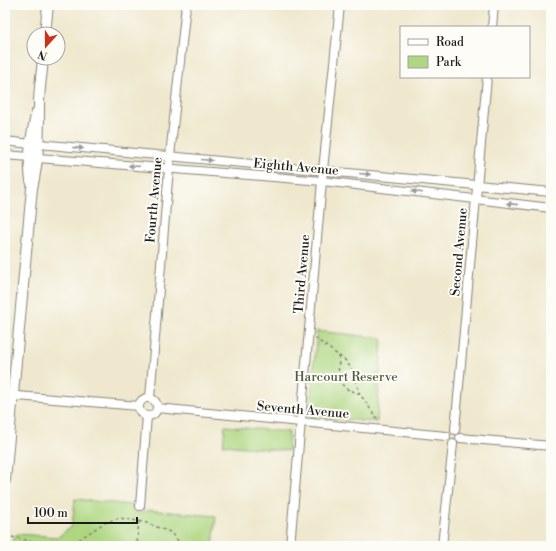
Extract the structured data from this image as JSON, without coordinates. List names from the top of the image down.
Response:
{
  "streets": {
    "street": [
      "Eighth Avenue",
      "Fourth Avenue",
      "Second Avenue",
      "Third Avenue",
      "Seventh Avenue"
    ]
  },
  "crossings": [
    ["Eighth Avenue", "Fourth Avenue"],
    ["Eighth Avenue", "Second Avenue"],
    ["Eighth Avenue", "Third Avenue"],
    ["Fourth Avenue", "Seventh Avenue"],
    ["Second Avenue", "Seventh Avenue"],
    ["Third Avenue", "Seventh Avenue"]
  ],
  "parks": ["Harcourt Reserve"],
  "legend": ["Road", "Park"],
  "scale_bar": "100 m",
  "north": "bottom"
}
